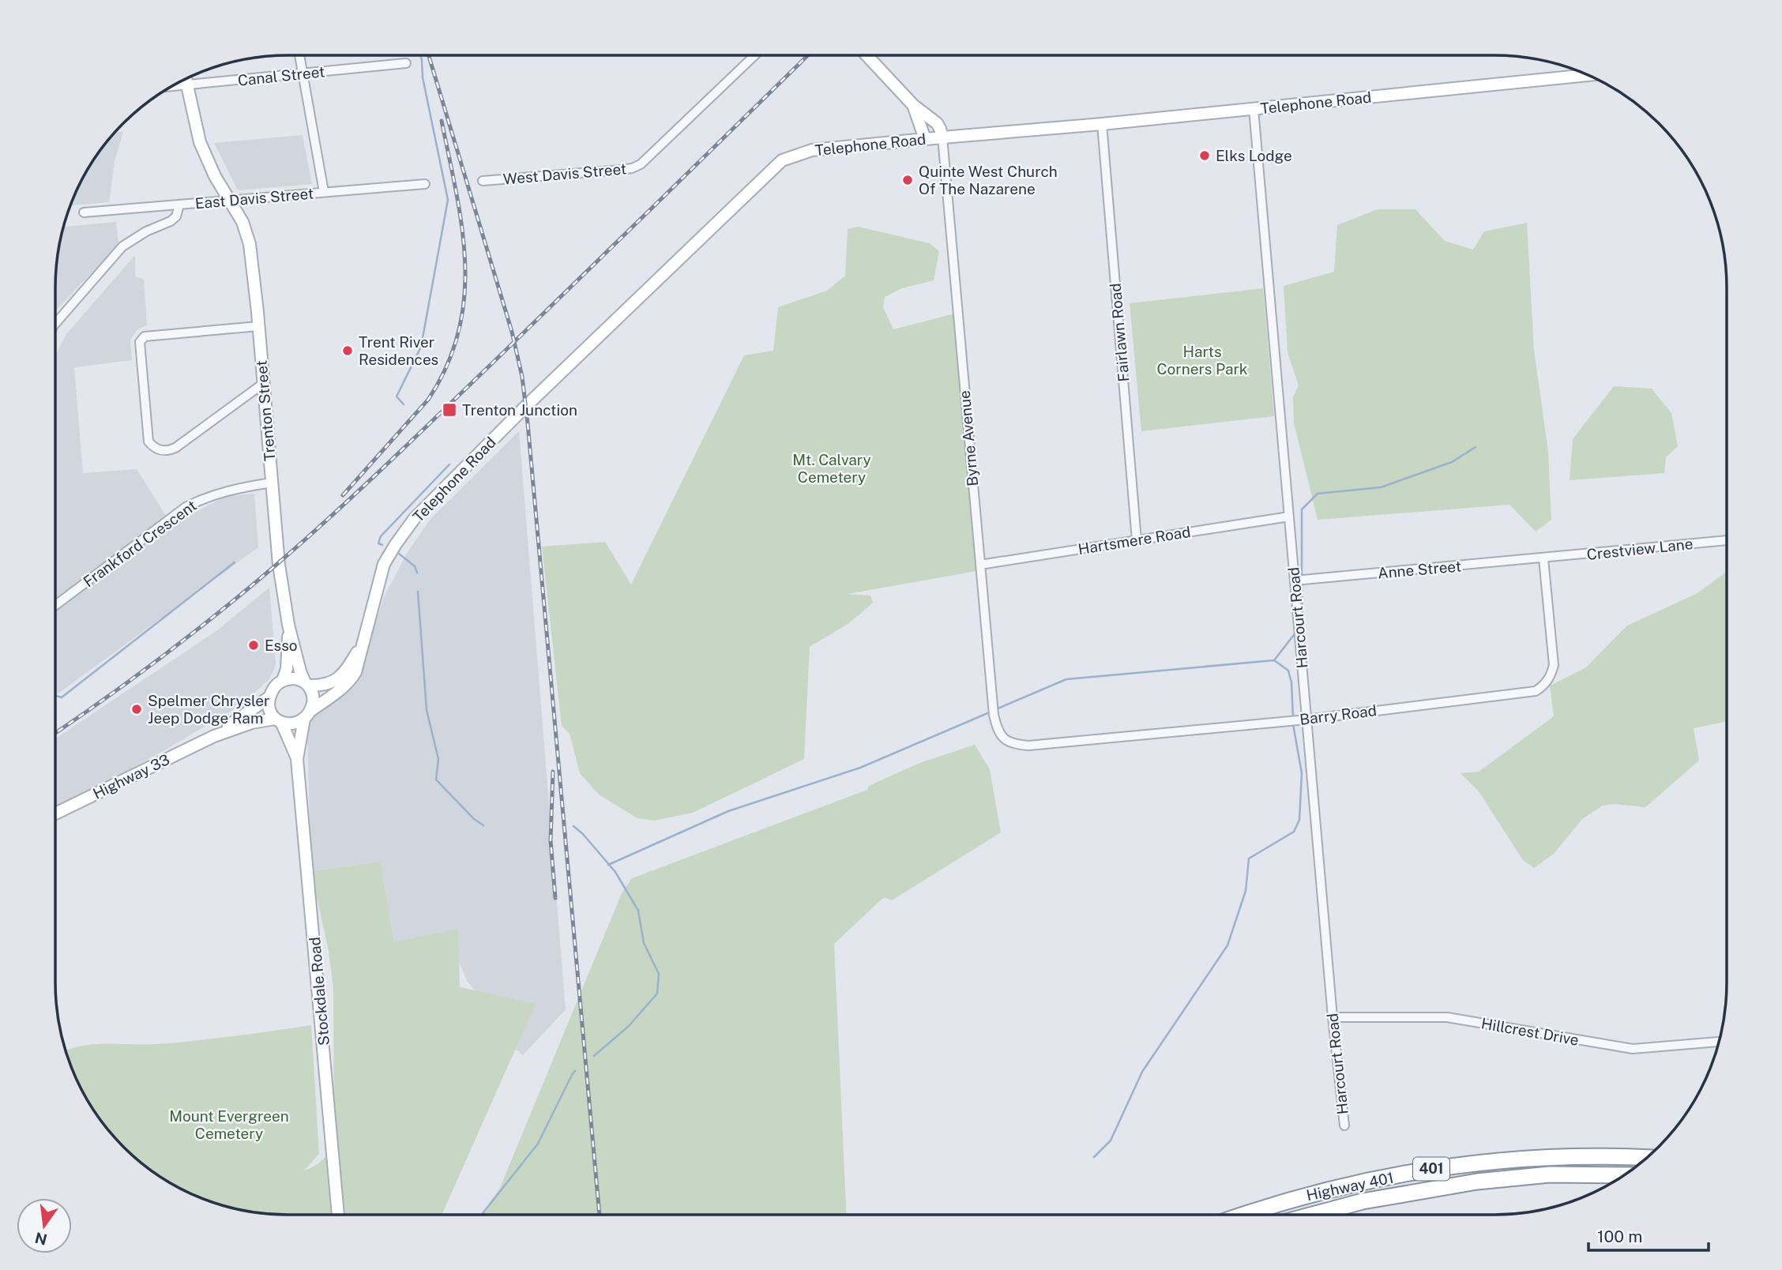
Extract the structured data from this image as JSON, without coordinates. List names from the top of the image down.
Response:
{
  "streets": {
    "highway": ["401", "Highway 401"],
    "street": [
      "Canal Street",
      "Telephone Road",
      "West Davis Street",
      "East Davis Street",
      "Fairlawn Road",
      "Trenton Street",
      "Byrne Avenue",
      "Hartsmere Road",
      "Frankford Crescent",
      "Crestview Lane",
      "Anne Street",
      "Harcourt Road",
      "Barry Road",
      "Highway 33",
      "Stockdale Road",
      "Hillcrest Drive"
    ]
  },
  "crossings": [
    ["Canal Street", "Trenton Street"],
    ["Telephone Road", "Fairlawn Road"],
    ["Telephone Road", "Trenton Street"],
    ["Telephone Road", "Byrne Avenue"],
    ["Telephone Road", "Harcourt Road"],
    ["Telephone Road", "Highway 33"],
    ["Telephone Road", "Stockdale Road"],
    ["East Davis Street", "Trenton Street"],
    ["Fairlawn Road", "Hartsmere Road"],
    ["Trenton Street", "Frankford Crescent"],
    ["Trenton Street", "Highway 33"],
    ["Trenton Street", "Stockdale Road"],
    ["Byrne Avenue", "Hartsmere Road"],
    ["Byrne Avenue", "Barry Road"],
    ["Hartsmere Road", "Harcourt Road"],
    ["Crestview Lane", "Anne Street"],
    ["Crestview Lane", "Barry Road"],
    ["Anne Street", "Harcourt Road"],
    ["Anne Street", "Barry Road"],
    ["Harcourt Road", "Barry Road"],
    ["Harcourt Road", "Hillcrest Drive"],
    ["Highway 33", "Stockdale Road"]
  ],
  "parks": ["Harts Corners Park", "Mt. Calvary Cemetery", "Mount Evergreen Cemetery"],
  "places": {
    "other": [
      "Elks Lodge",
      "Quinte West Church Of The Nazarene",
      "Trent River Residences",
      "Esso",
      "Spelmer Chrysler Jeep Dodge Ram"
    ],
    "transit": ["Trenton Junction"]
  },
  "scale_bar": "100 m",
  "north": "bottom"
}
